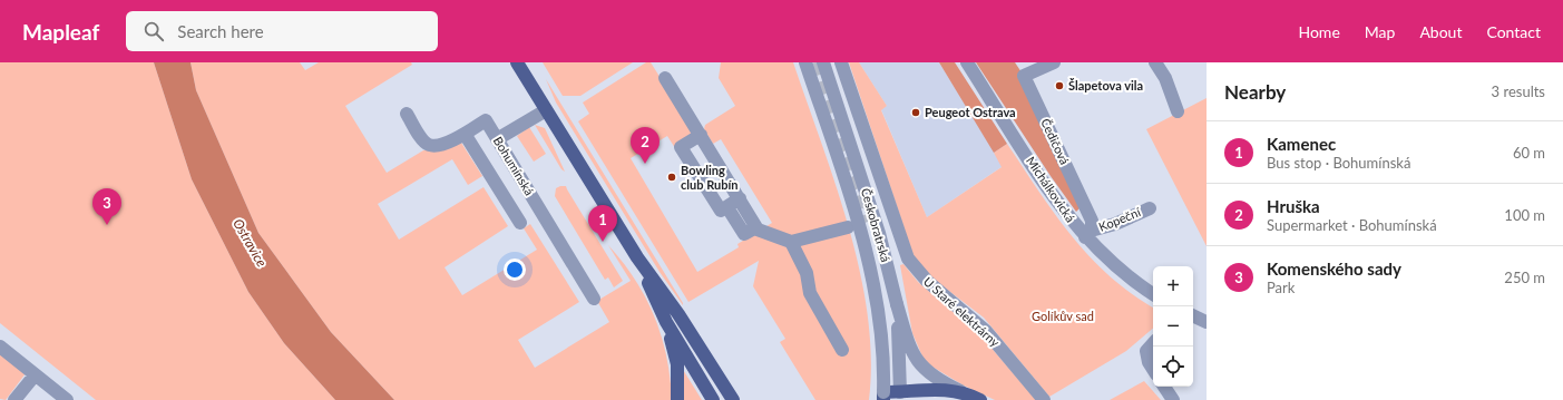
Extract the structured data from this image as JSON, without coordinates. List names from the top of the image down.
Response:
{
  "streets": {
    "main road": ["Českobratrská"],
    "street": [
      "Čedičová",
      "Bohumínská",
      "Michálkovická",
      "Kopeční",
      "U Staré elektrárny"
    ]
  },
  "crossings": [
    ["Čedičová", "Michálkovická"],
    ["Čedičová", "Kopeční"],
    ["Michálkovická", "Kopeční"]
  ],
  "water": ["Ostravice"],
  "parks": ["Golíkův sad"],
  "places": ["Šlapetova vila", "Peugeot Ostrava", "Bowling club Rubín"],
  "page": {
    "header": "Mapleaf",
    "search": "Search here",
    "nav": [
      "Home",
      "Map",
      "About",
      "Contact"
    ],
    "heading": ["Nearby", "3 results"],
    "list": [
      {
        "mark": "1",
        "name": "Kamenec",
        "note": "Bus stop · Bohumínská",
        "value": "60 m"
      },
      {
        "mark": "2",
        "name": "Hruška",
        "note": "Supermarket · Bohumínská",
        "value": "100 m"
      },
      {
        "mark": "3",
        "name": "Komenského sady",
        "note": "Park",
        "value": "250 m"
      }
    ],
    "pins": ["2", "3", "1"],
    "map_buttons": ["+", "−"]
  }
}
